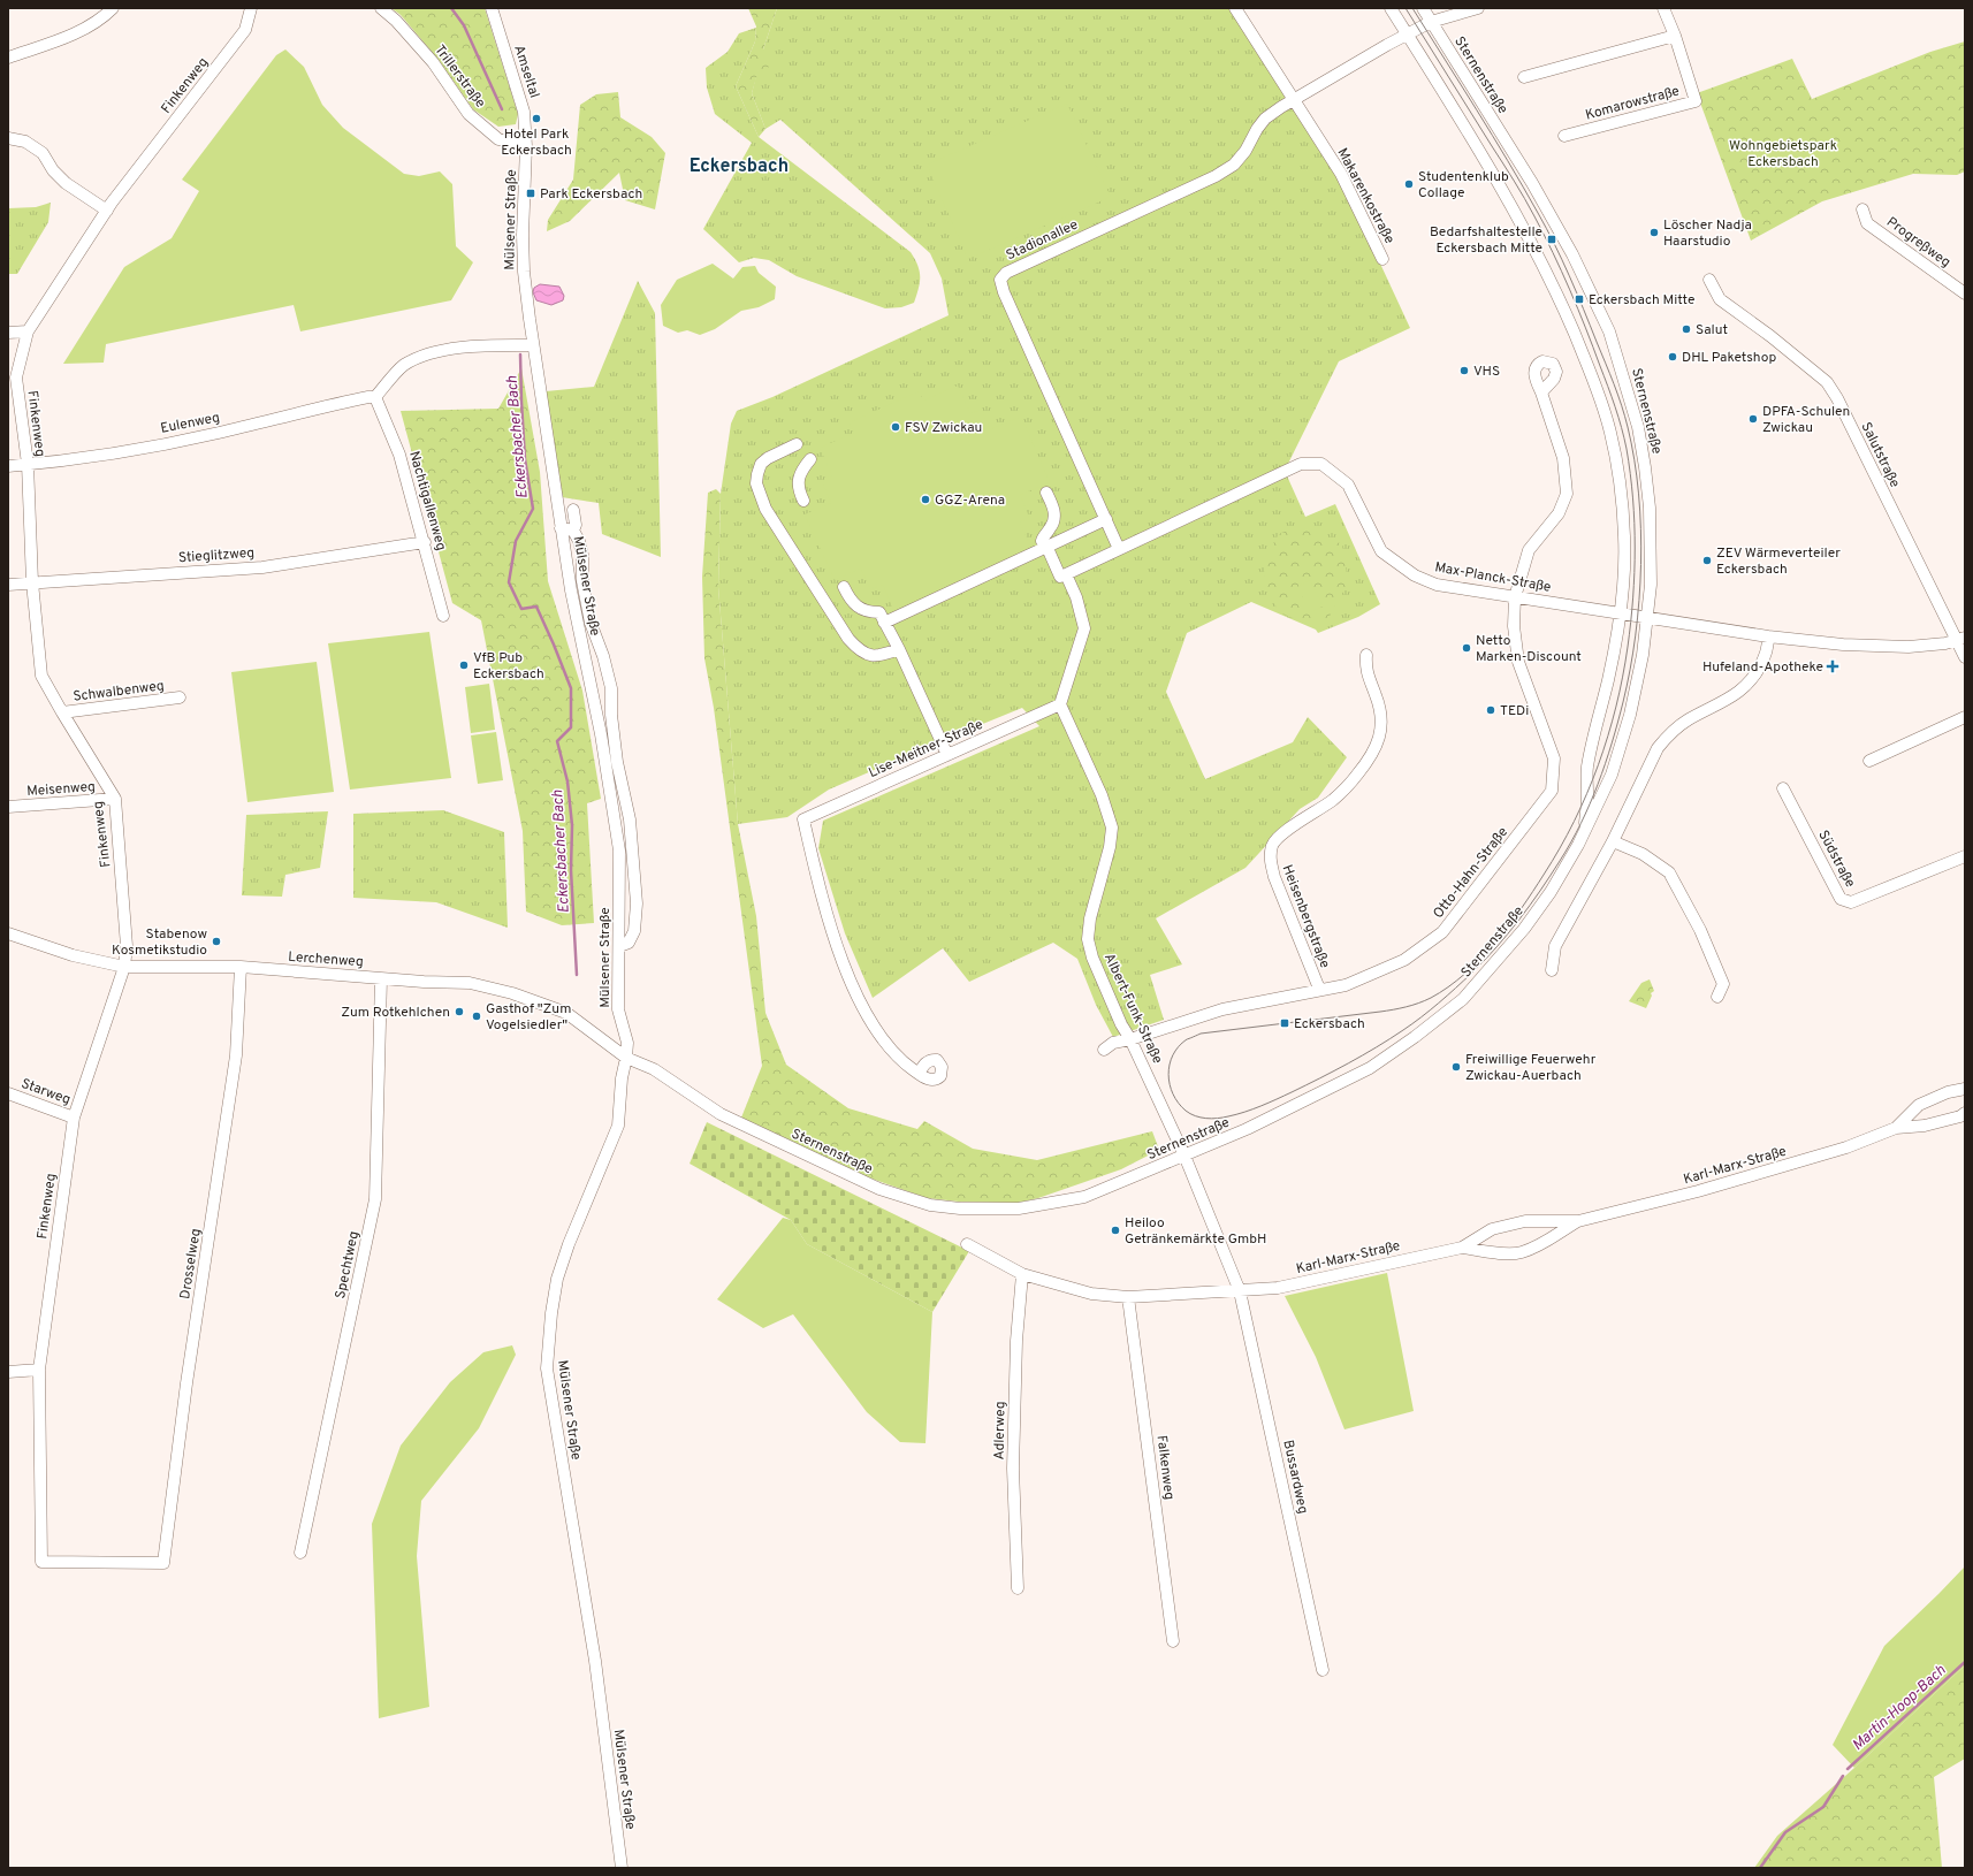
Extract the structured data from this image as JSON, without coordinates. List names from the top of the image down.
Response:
{
  "streets": {
    "street": [
      "Amseltal",
      "Sternenstraße",
      "Trillerstraße",
      "Finkenweg",
      "Komarowstraße",
      "Makarenkostraße",
      "Mülsener Straße",
      "Stadionallee",
      "Progreßweg",
      "Eulenweg",
      "Salutstraße",
      "Nachtigallenweg",
      "Stieglitzweg",
      "Max-Planck-Straße",
      "Schwalbenweg",
      "Lise-Meitner-Straße",
      "Meisenweg",
      "Südstraße",
      "Otto-Hahn-Straße",
      "Heisenbergstraße",
      "Lerchenweg",
      "Albert-Funk-Straße",
      "Starweg",
      "Karl-Marx-Straße",
      "Drosselweg",
      "Spechtweg",
      "Adlerweg",
      "Falkenweg",
      "Bussardweg"
    ]
  },
  "crossings": [
    ["Amseltal", "Trillerstraße"],
    ["Amseltal", "Mülsener Straße"],
    ["Sternenstraße", "Max-Planck-Straße"],
    ["Sternenstraße", "Lerchenweg"],
    ["Sternenstraße", "Albert-Funk-Straße"],
    ["Trillerstraße", "Mülsener Straße"],
    ["Finkenweg", "Eulenweg"],
    ["Finkenweg", "Stieglitzweg"],
    ["Finkenweg", "Schwalbenweg"],
    ["Finkenweg", "Meisenweg"],
    ["Finkenweg", "Lerchenweg"],
    ["Finkenweg", "Starweg"],
    ["Finkenweg", "Drosselweg"],
    ["Makarenkostraße", "Stadionallee"],
    ["Mülsener Straße", "Lerchenweg"],
    ["Stadionallee", "Max-Planck-Straße"],
    ["Eulenweg", "Nachtigallenweg"],
    ["Salutstraße", "Max-Planck-Straße"],
    ["Nachtigallenweg", "Stieglitzweg"],
    ["Max-Planck-Straße", "Otto-Hahn-Straße"],
    ["Lise-Meitner-Straße", "Albert-Funk-Straße"],
    ["Otto-Hahn-Straße", "Heisenbergstraße"],
    ["Otto-Hahn-Straße", "Albert-Funk-Straße"],
    ["Lerchenweg", "Drosselweg"],
    ["Lerchenweg", "Spechtweg"],
    ["Albert-Funk-Straße", "Karl-Marx-Straße"],
    ["Albert-Funk-Straße", "Bussardweg"],
    ["Karl-Marx-Straße", "Adlerweg"],
    ["Karl-Marx-Straße", "Falkenweg"],
    ["Karl-Marx-Straße", "Bussardweg"]
  ],
  "districts": ["Eckersbach"],
  "water": ["Eckersbacher Bach", "Martin-Hoop-Bach"],
  "parks": ["Wohngebietspark Eckersbach"],
  "places": {
    "other": [
      "Hotel Park Eckersbach",
      "Studentenklub Collage",
      "Löscher Nadja Haarstudio",
      "Salut",
      "DHL Paketshop",
      "VHS",
      "DPFA-Schulen Zwickau",
      "FSV Zwickau",
      "GGZ-Arena",
      "ZEV Wärmeverteiler Eckersbach",
      "Netto Marken-Discount",
      "VfB Pub Eckersbach",
      "TEDi",
      "Stabenow Kosmetikstudio",
      "Zum Rotkehlchen",
      "Gasthof \"Zum Vogelsiedler\"",
      "Freiwillige Feuerwehr Zwickau-Auerbach",
      "Heiloo Getränkemärkte GmbH"
    ],
    "transit": [
      "Park Eckersbach",
      "Bedarfshaltestelle Eckersbach Mitte",
      "Eckersbach Mitte",
      "Eckersbach"
    ],
    "health": ["Hufeland-Apotheke"]
  }
}
